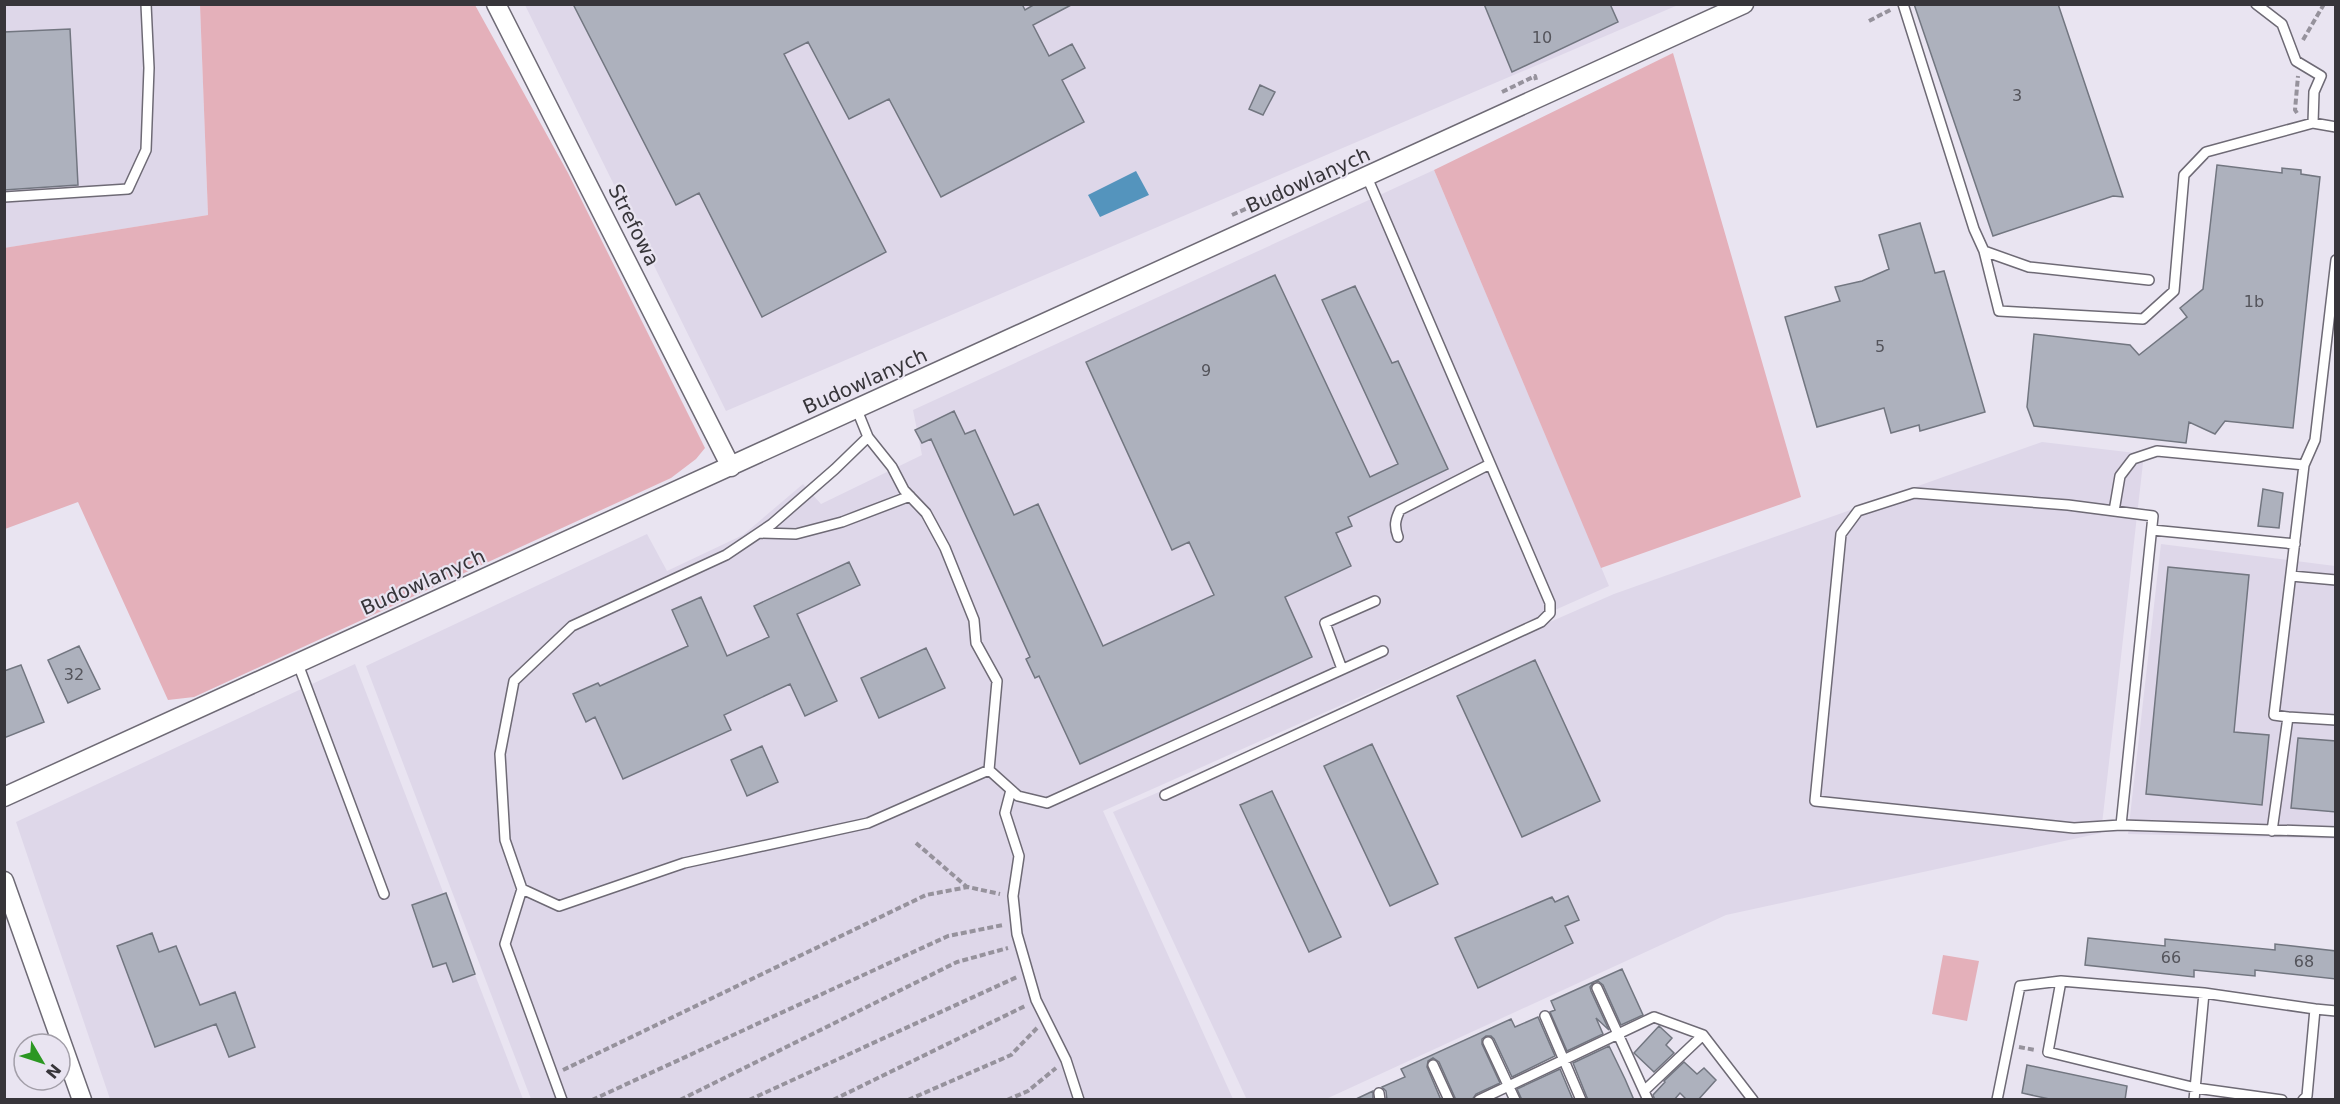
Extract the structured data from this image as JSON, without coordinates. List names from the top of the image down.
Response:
{
  "streets": {
    "street": ["Budowlanych", "Strefowa"]
  },
  "crossings": [
    ["Budowlanych", "Strefowa"]
  ],
  "house_numbers": [
    "10",
    "3",
    "1b",
    "5",
    "9",
    "32",
    "66",
    "68"
  ],
  "north": "bottom right"
}
